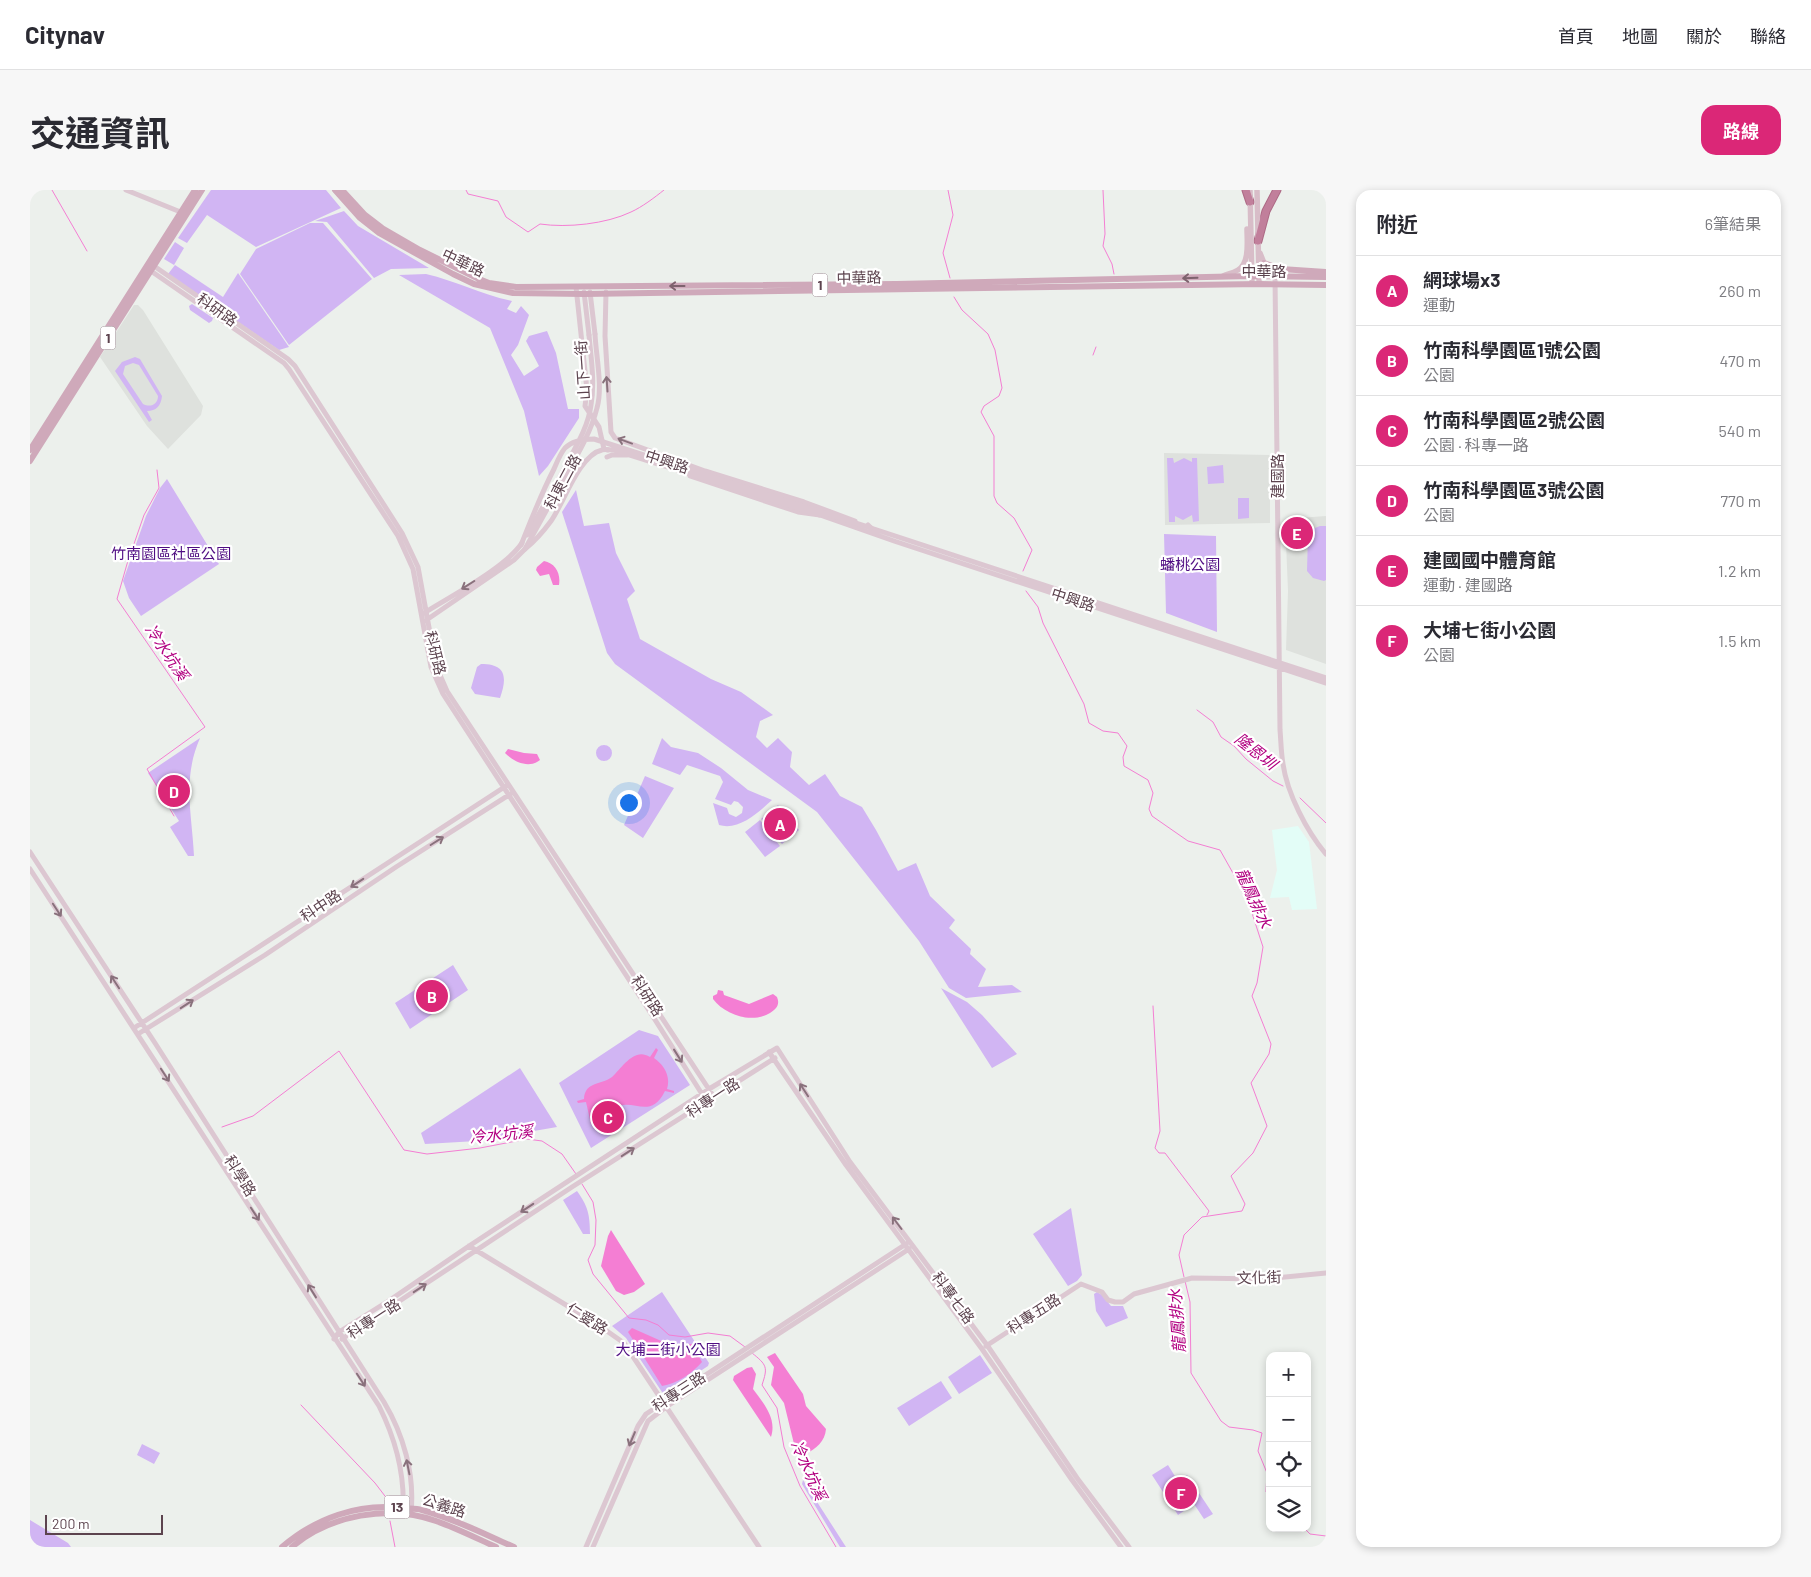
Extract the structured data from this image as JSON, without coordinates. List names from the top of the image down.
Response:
{
  "streets": {
    "main road": [
      "中華路",
      "1",
      "公義路",
      "13"
    ],
    "street": [
      "科研路",
      "山下一街",
      "中興路",
      "建國路",
      "科東二路",
      "科中路",
      "科專一路",
      "科學路",
      "文化街",
      "科專七路",
      "科專五路",
      "仁愛路",
      "科專三路"
    ]
  },
  "crossings": [
    ["中華路", "山下一街"],
    ["中華路", "建國路"],
    ["中華路", "科東二路"],
    ["1", "科研路"],
    ["科研路", "科東二路"],
    ["科研路", "科中路"],
    ["科研路", "科專一路"],
    ["山下一街", "中興路"],
    ["中興路", "建國路"],
    ["中興路", "科東二路"],
    ["科中路", "科學路"],
    ["科專一路", "科學路"],
    ["科專一路", "科專七路"],
    ["科專一路", "仁愛路"],
    ["科學路", "公義路"],
    ["文化街", "科專五路"],
    ["科專七路", "科專五路"],
    ["科專七路", "科專三路"],
    ["仁愛路", "科專三路"]
  ],
  "water": ["冷水坑溪", "隆恩圳", "龍鳳排水"],
  "parks": ["竹南園區社區公園", "蟠桃公園", "大埔二街小公園"],
  "scale_bar": "200 m",
  "page": {
    "header": "Citynav",
    "nav": [
      "首頁",
      "地圖",
      "關於",
      "聯絡"
    ],
    "title": "交通資訊",
    "buttons": "路線",
    "heading": ["附近", "6筆結果"],
    "list": [
      {
        "mark": "A",
        "name": "網球場x3",
        "note": "運動",
        "value": "260 m"
      },
      {
        "mark": "B",
        "name": "竹南科學園區1號公園",
        "note": "公園",
        "value": "470 m"
      },
      {
        "mark": "C",
        "name": "竹南科學園區2號公園",
        "note": "公園 · 科專一路",
        "value": "540 m"
      },
      {
        "mark": "D",
        "name": "竹南科學園區3號公園",
        "note": "公園",
        "value": "770 m"
      },
      {
        "mark": "E",
        "name": "建國國中體育館",
        "note": "運動 · 建國路",
        "value": "1.2 km"
      },
      {
        "mark": "F",
        "name": "大埔七街小公園",
        "note": "公園",
        "value": "1.5 km"
      }
    ],
    "pins": [
      "E",
      "D",
      "A",
      "B",
      "C",
      "F"
    ],
    "map_buttons": ["+", "−"],
    "scale": "200 m"
  }
}
